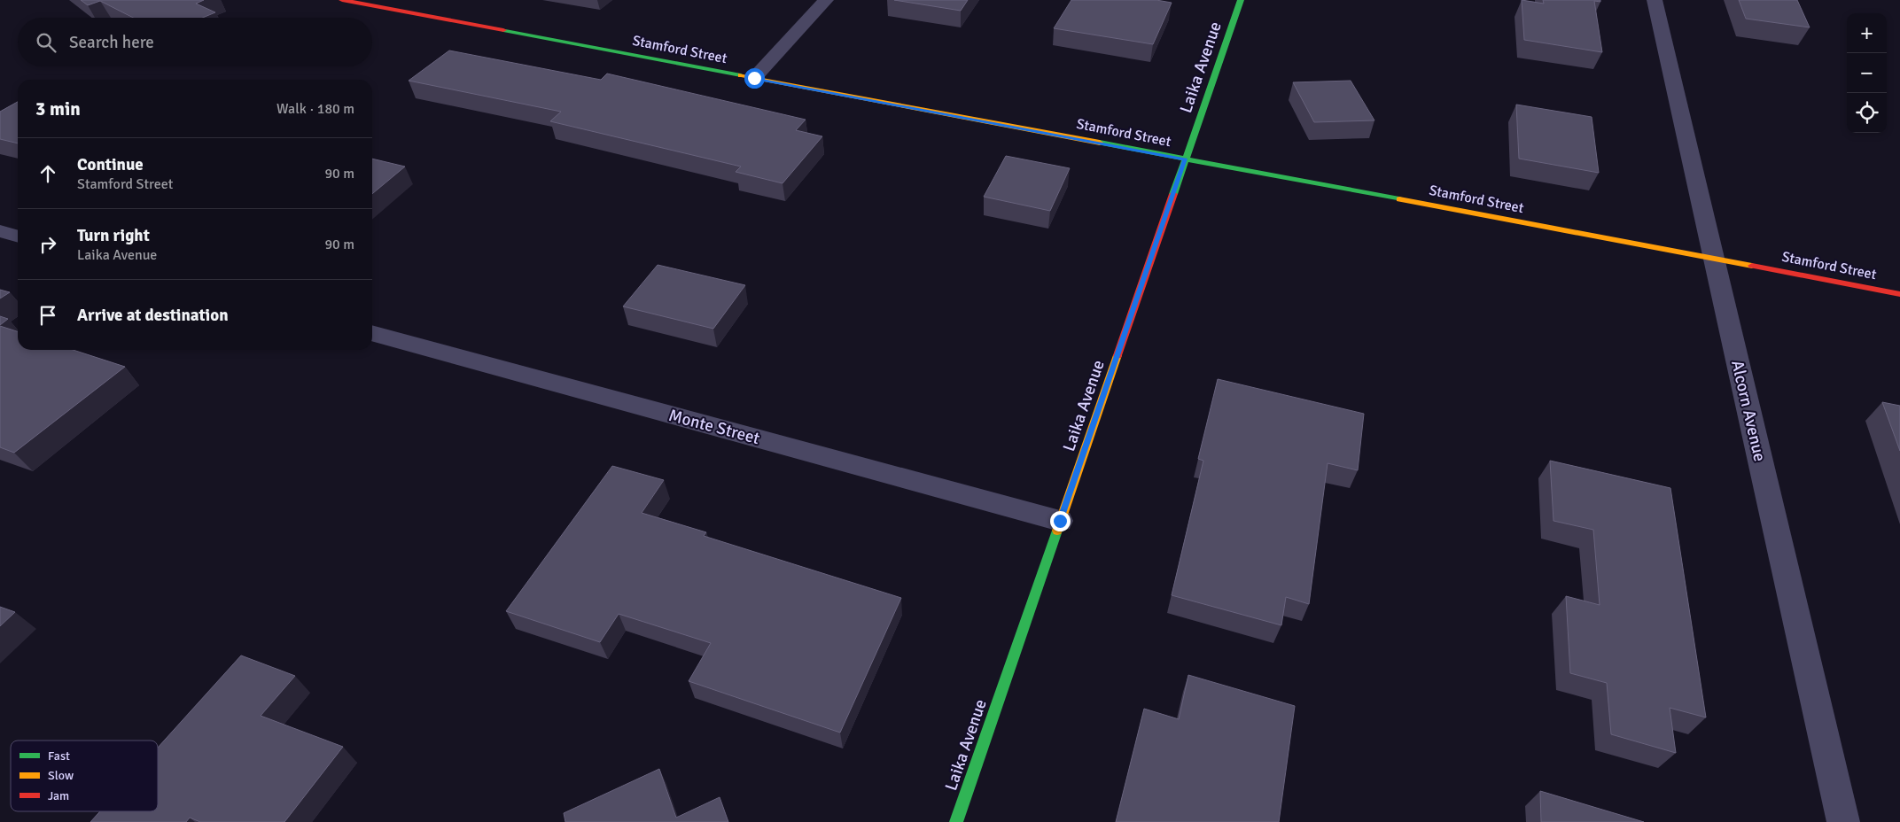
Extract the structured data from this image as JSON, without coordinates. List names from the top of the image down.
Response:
{
  "streets": {
    "street": [
      "Stamford Street",
      "Laika Avenue",
      "Alcorn Avenue",
      "Monte Street"
    ]
  },
  "crossings": [
    ["Stamford Street", "Laika Avenue"],
    ["Stamford Street", "Alcorn Avenue"],
    ["Laika Avenue", "Monte Street"]
  ],
  "legend": ["Fast", "Slow", "Jam"],
  "page": {
    "map_buttons": ["+", "−"],
    "search": "Search here",
    "heading": ["3 min", "Walk · 180 m"],
    "list": [
      ["Continue", "Stamford Street", "90 m"],
      ["Turn right", "Laika Avenue", "90 m"],
      "Arrive at destination"
    ]
  }
}
